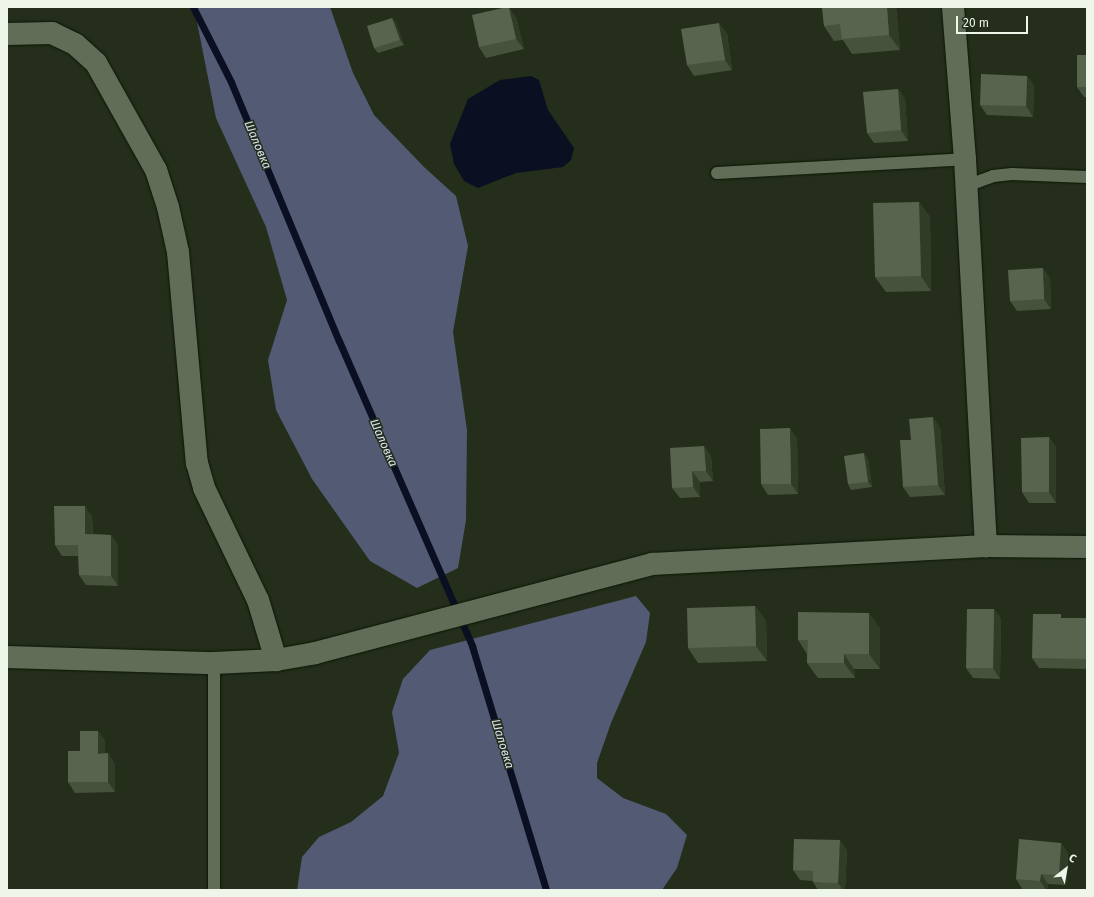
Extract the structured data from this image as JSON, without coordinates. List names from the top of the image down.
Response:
{
  "water": ["Шаловка"],
  "scale_bar": "20 m",
  "north": "top right"
}
